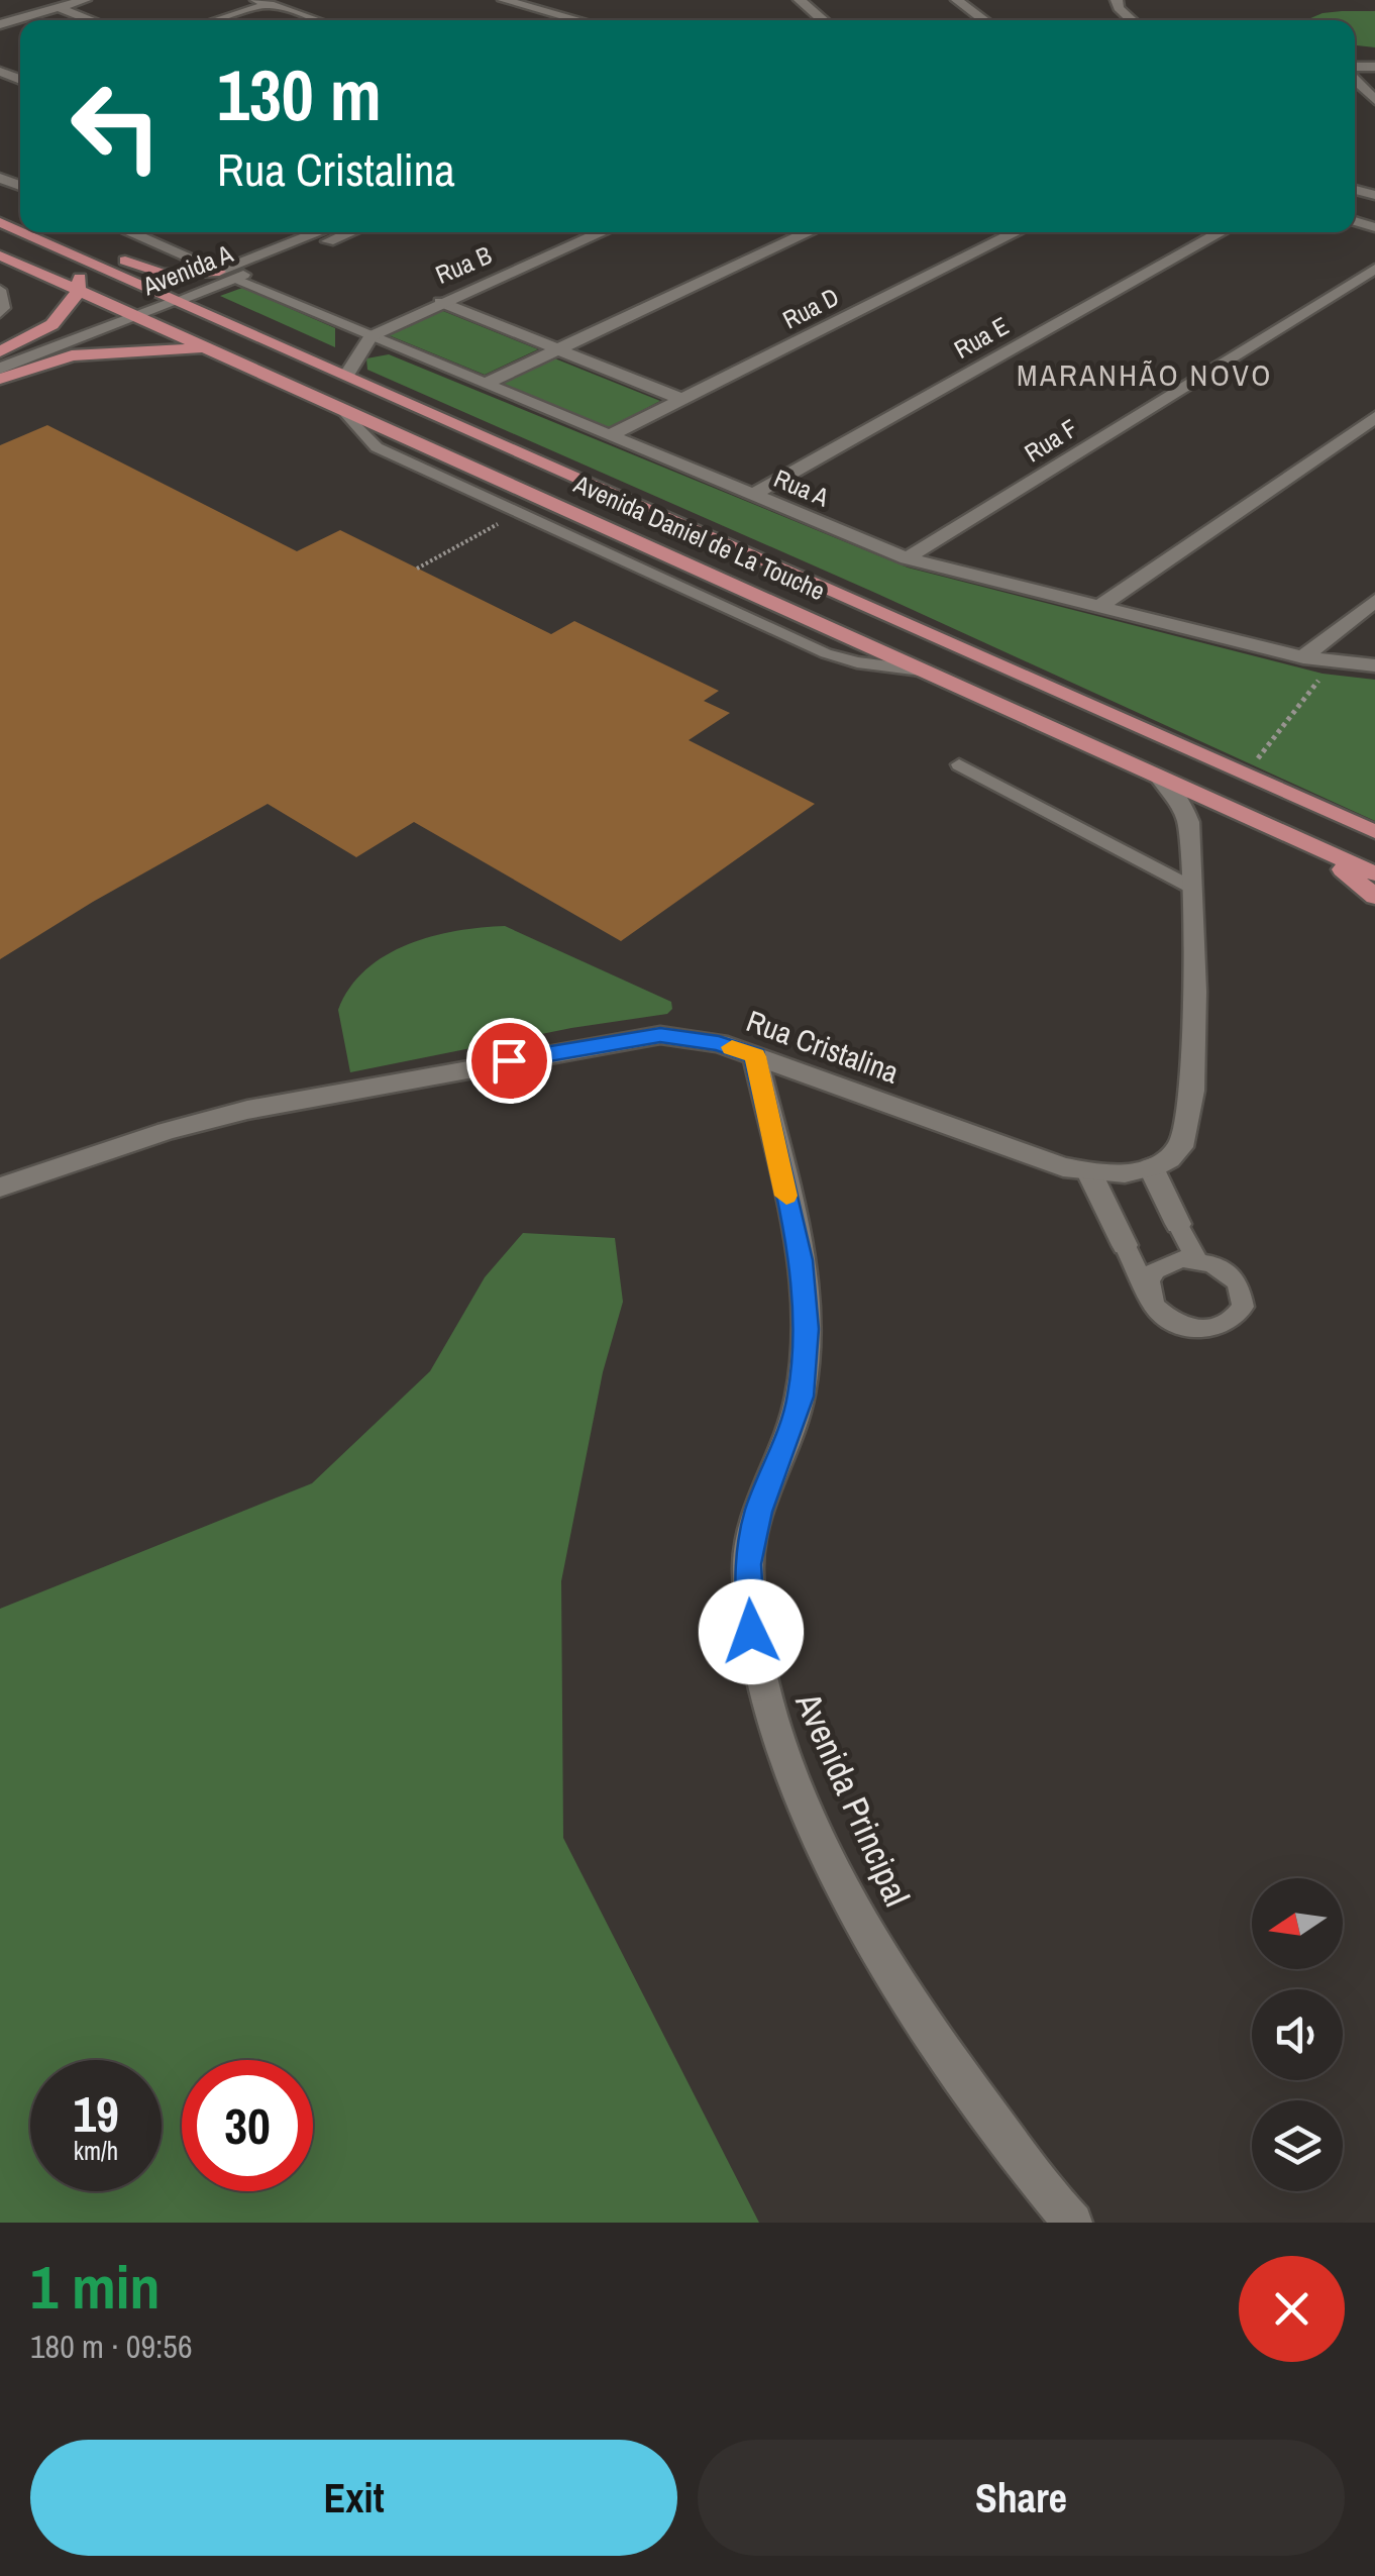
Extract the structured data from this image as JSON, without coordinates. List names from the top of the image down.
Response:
{
  "streets": {
    "main road": ["Avenida Daniel de La Touche"],
    "street": [
      "Rua B",
      "Avenida A",
      "Rua D",
      "Rua E",
      "Rua F",
      "Rua A",
      "Rua Cristalina",
      "Avenida Principal"
    ]
  },
  "crossings": [
    ["Rua B", "Rua A"],
    ["Avenida A", "Rua A"],
    ["Avenida A", "Avenida Daniel de La Touche"],
    ["Rua D", "Rua A"],
    ["Rua E", "Rua A"],
    ["Rua F", "Rua A"],
    ["Rua Cristalina", "Avenida Principal"]
  ],
  "districts": ["MARANHÃO NOVO"],
  "north": "left",
  "page": {
    "turn": ["130 m", "Rua Cristalina"],
    "speed": "19 km/h",
    "limit": "30",
    "heading": ["1 min", "180 m · 09:56"],
    "buttons": ["Exit", "Share"]
  }
}
